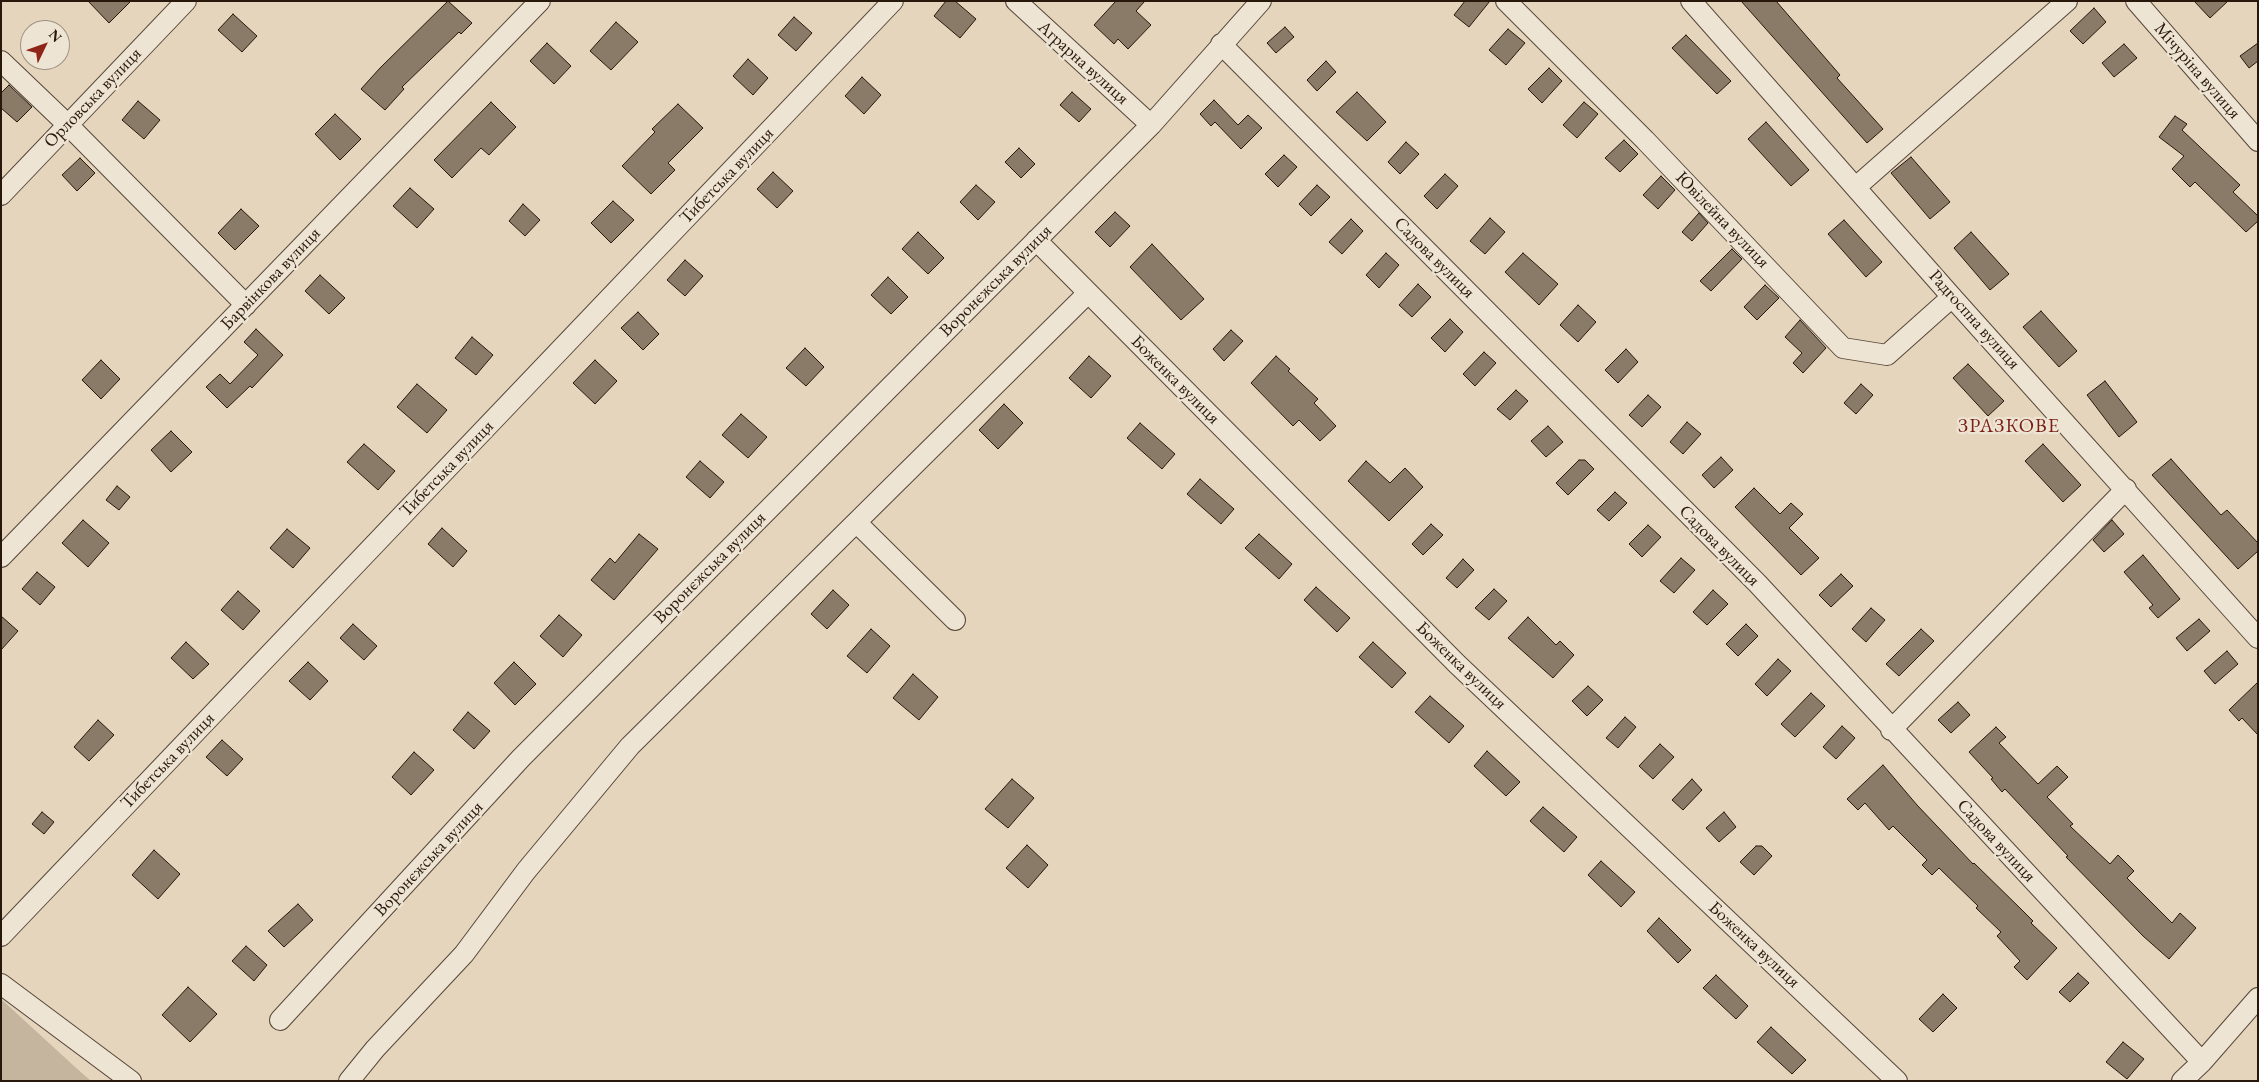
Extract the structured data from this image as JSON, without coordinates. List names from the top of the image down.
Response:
{
  "streets": {
    "street": [
      "Аграрна вулиця",
      "Мічуріна вулиця",
      "Орловська вулиця",
      "Тибетська вулиця",
      "Ювілейна вулиця",
      "Садова вулиця",
      "Барвінкова вулиця",
      "Воронєжська вулиця",
      "Радгоспна вулиця",
      "Боженка вулиця"
    ]
  },
  "crossings": [
    ["Аграрна вулиця", "Воронєжська вулиця"],
    ["Ювілейна вулиця", "Радгоспна вулиця"],
    ["Садова вулиця", "Воронєжська вулиця"],
    ["Воронєжська вулиця", "Боженка вулиця"]
  ],
  "districts": ["ЗРАЗКОВЕ"],
  "north": "top right"
}
